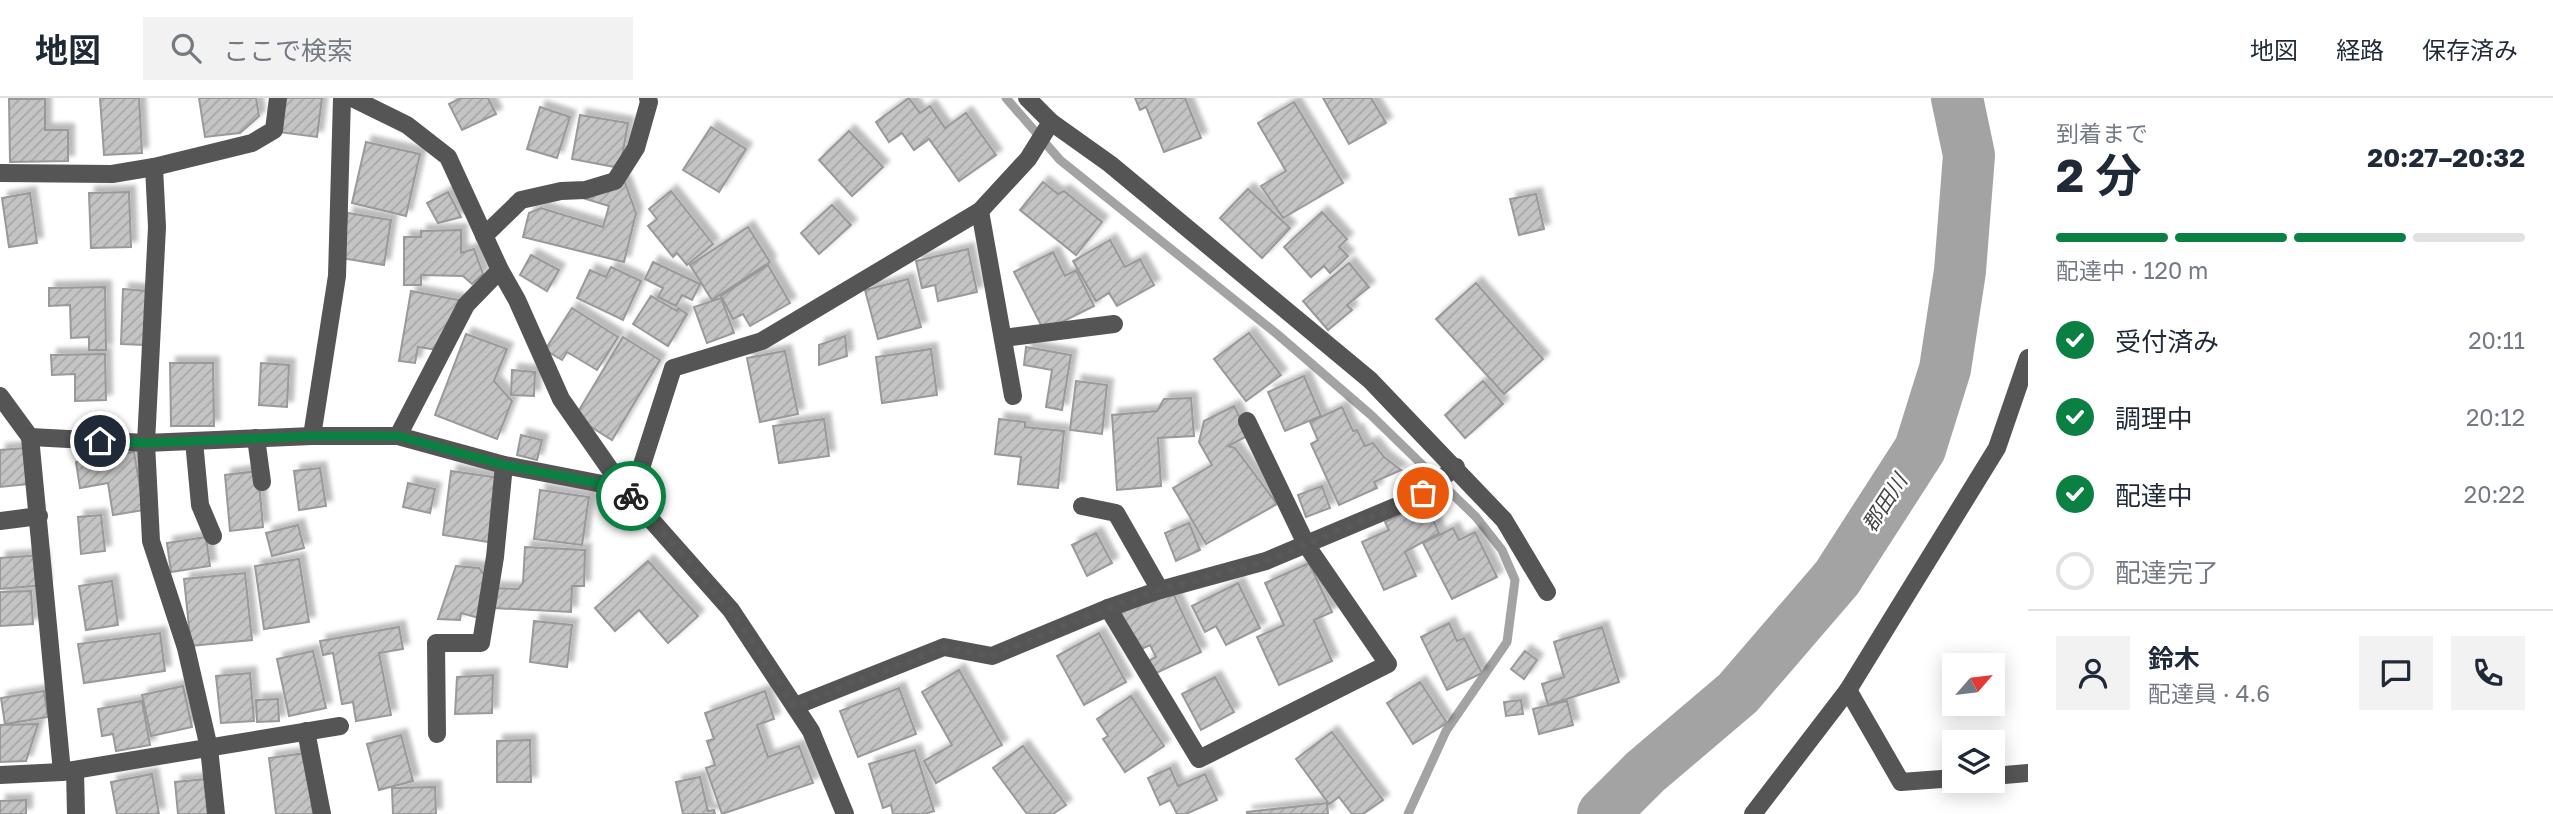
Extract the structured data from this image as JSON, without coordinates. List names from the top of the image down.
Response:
{
  "water": ["郡田川"],
  "north": "top right",
  "page": {
    "header": "地図",
    "search": "ここで検索",
    "nav": ["地図", "経路", "保存済み"],
    "heading": ["2 分", "到着まで", "20:27–20:32"],
    "panel": ["鈴木", "配達員 · 4.6"],
    "bar": "配達中 · 120 m",
    "list": [
      ["受付済み", "20:11"],
      ["調理中", "20:12"],
      ["配達中", "20:22"],
      "配達完了"
    ]
  }
}
